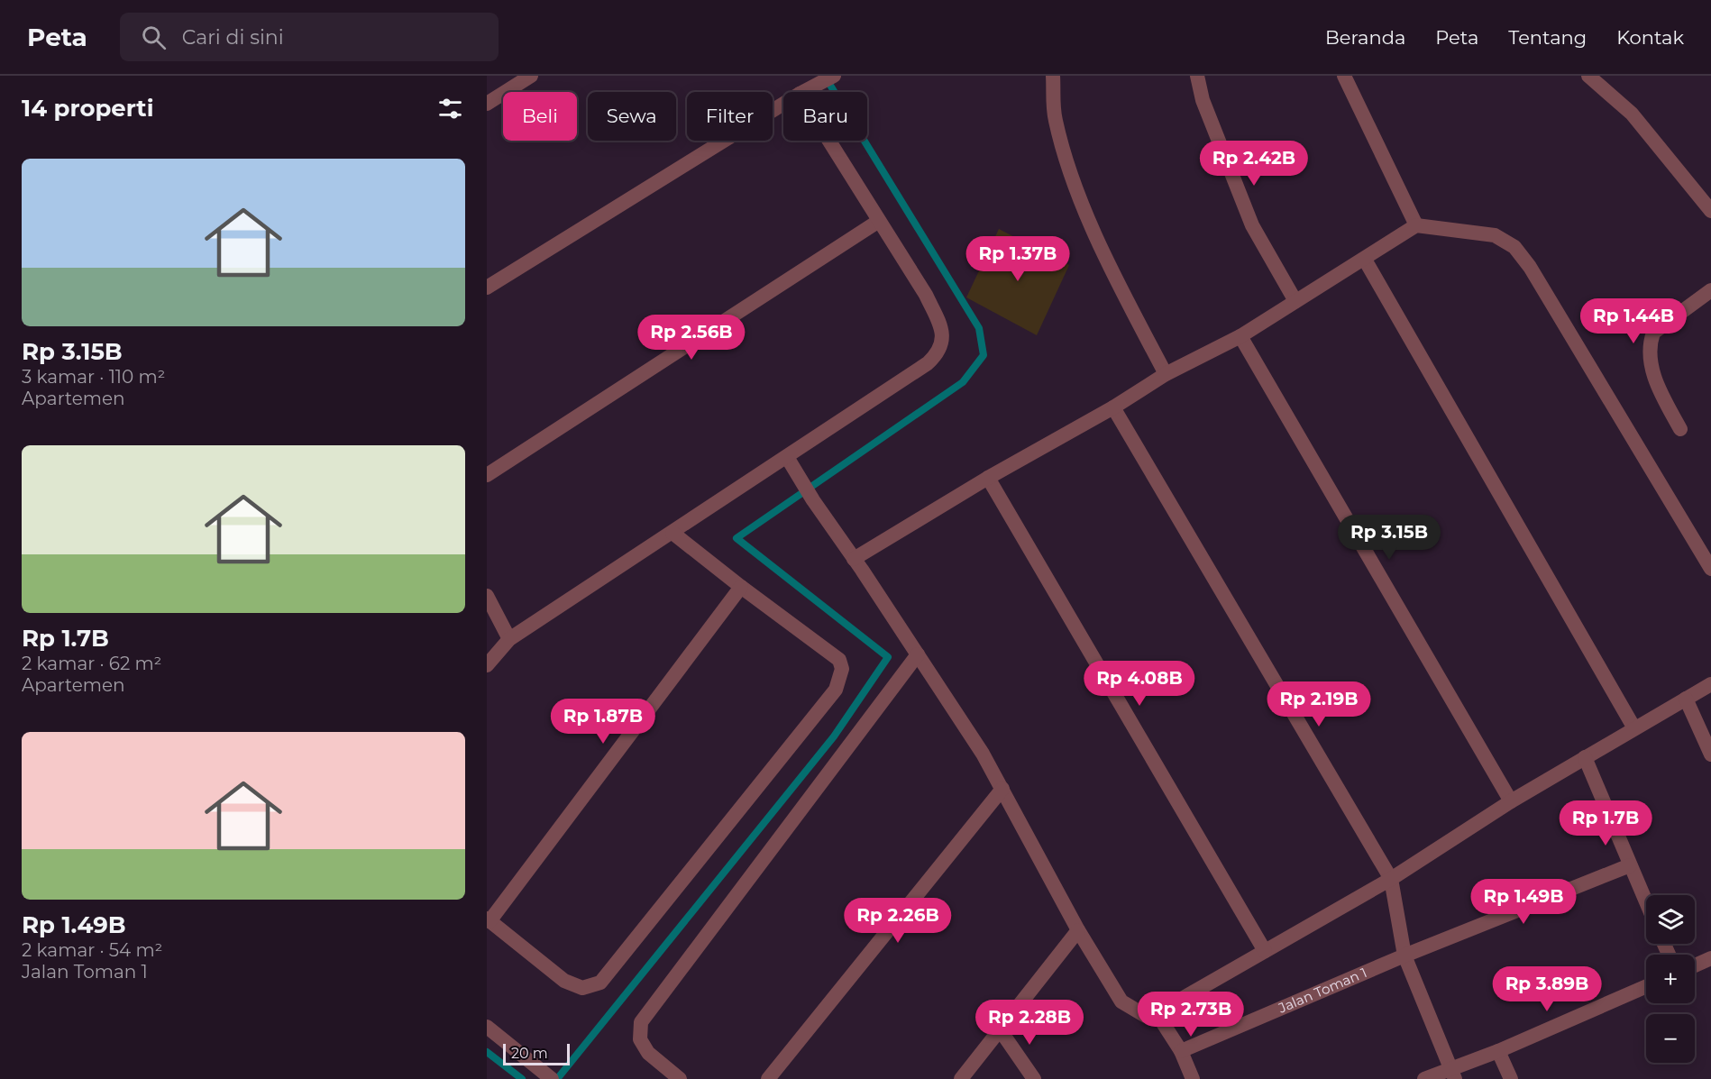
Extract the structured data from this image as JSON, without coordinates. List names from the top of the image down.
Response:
{
  "streets": {
    "street": ["Jalan Toman 1"]
  },
  "scale_bar": "20 m",
  "page": {
    "header": "Peta",
    "search": "Cari di sini",
    "nav": [
      "Beranda",
      "Peta",
      "Tentang",
      "Kontak"
    ],
    "heading": "14 properti",
    "chip": [
      "Beli",
      "Sewa",
      "Filter",
      "Baru"
    ],
    "list": [
      {
        "name": "Rp 3.15B",
        "note": "3 kamar · 110 m² · Apartemen"
      },
      {
        "name": "Rp 1.7B",
        "note": "2 kamar · 62 m² · Apartemen"
      },
      {
        "name": "Rp 1.49B",
        "note": "2 kamar · 54 m² · Jalan Toman 1"
      }
    ],
    "price": [
      "Rp 2.42B",
      "Rp 1.37B",
      "Rp 1.44B",
      "Rp 2.56B",
      "Rp 3.15B",
      "Rp 4.08B",
      "Rp 2.19B",
      "Rp 1.87B",
      "Rp 1.7B",
      "Rp 1.49B",
      "Rp 2.26B",
      "Rp 3.89B",
      "Rp 2.73B",
      "Rp 2.28B"
    ],
    "map_buttons": ["+", "−"],
    "scale": "20 m"
  }
}
